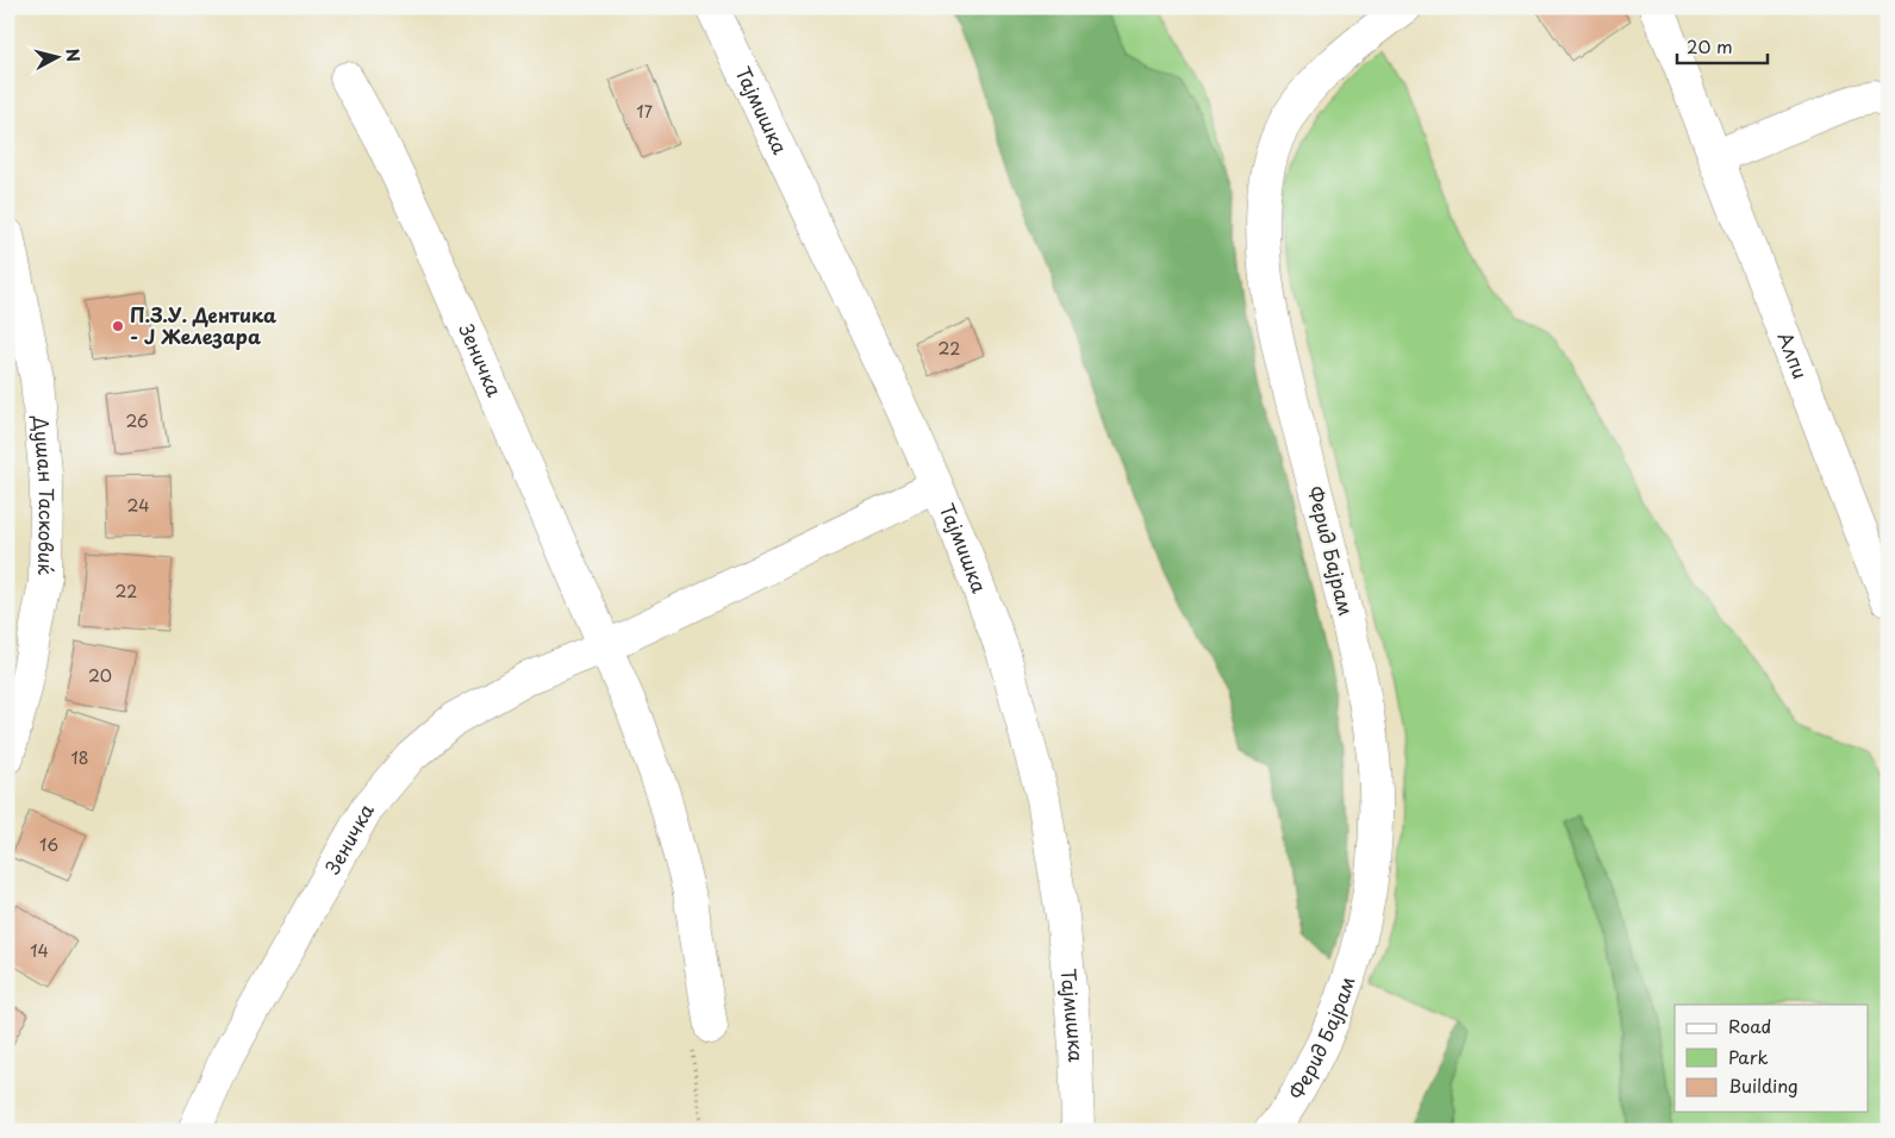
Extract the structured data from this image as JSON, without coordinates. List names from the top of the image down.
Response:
{
  "streets": {
    "street": [
      "Тајмишка",
      "Алпи",
      "Зеничка",
      "Душан Тасковиќ",
      "Ферид Бајрам"
    ]
  },
  "crossings": [
    ["Тајмишка", "Зеничка"]
  ],
  "places": ["П.З.У. Дентика - Ј Железара"],
  "house_numbers": [
    "17",
    "22",
    "26",
    "24",
    "22",
    "20",
    "18",
    "16",
    "14"
  ],
  "legend": ["Road", "Park", "Building"],
  "scale_bar": "20 m",
  "north": "right"
}
